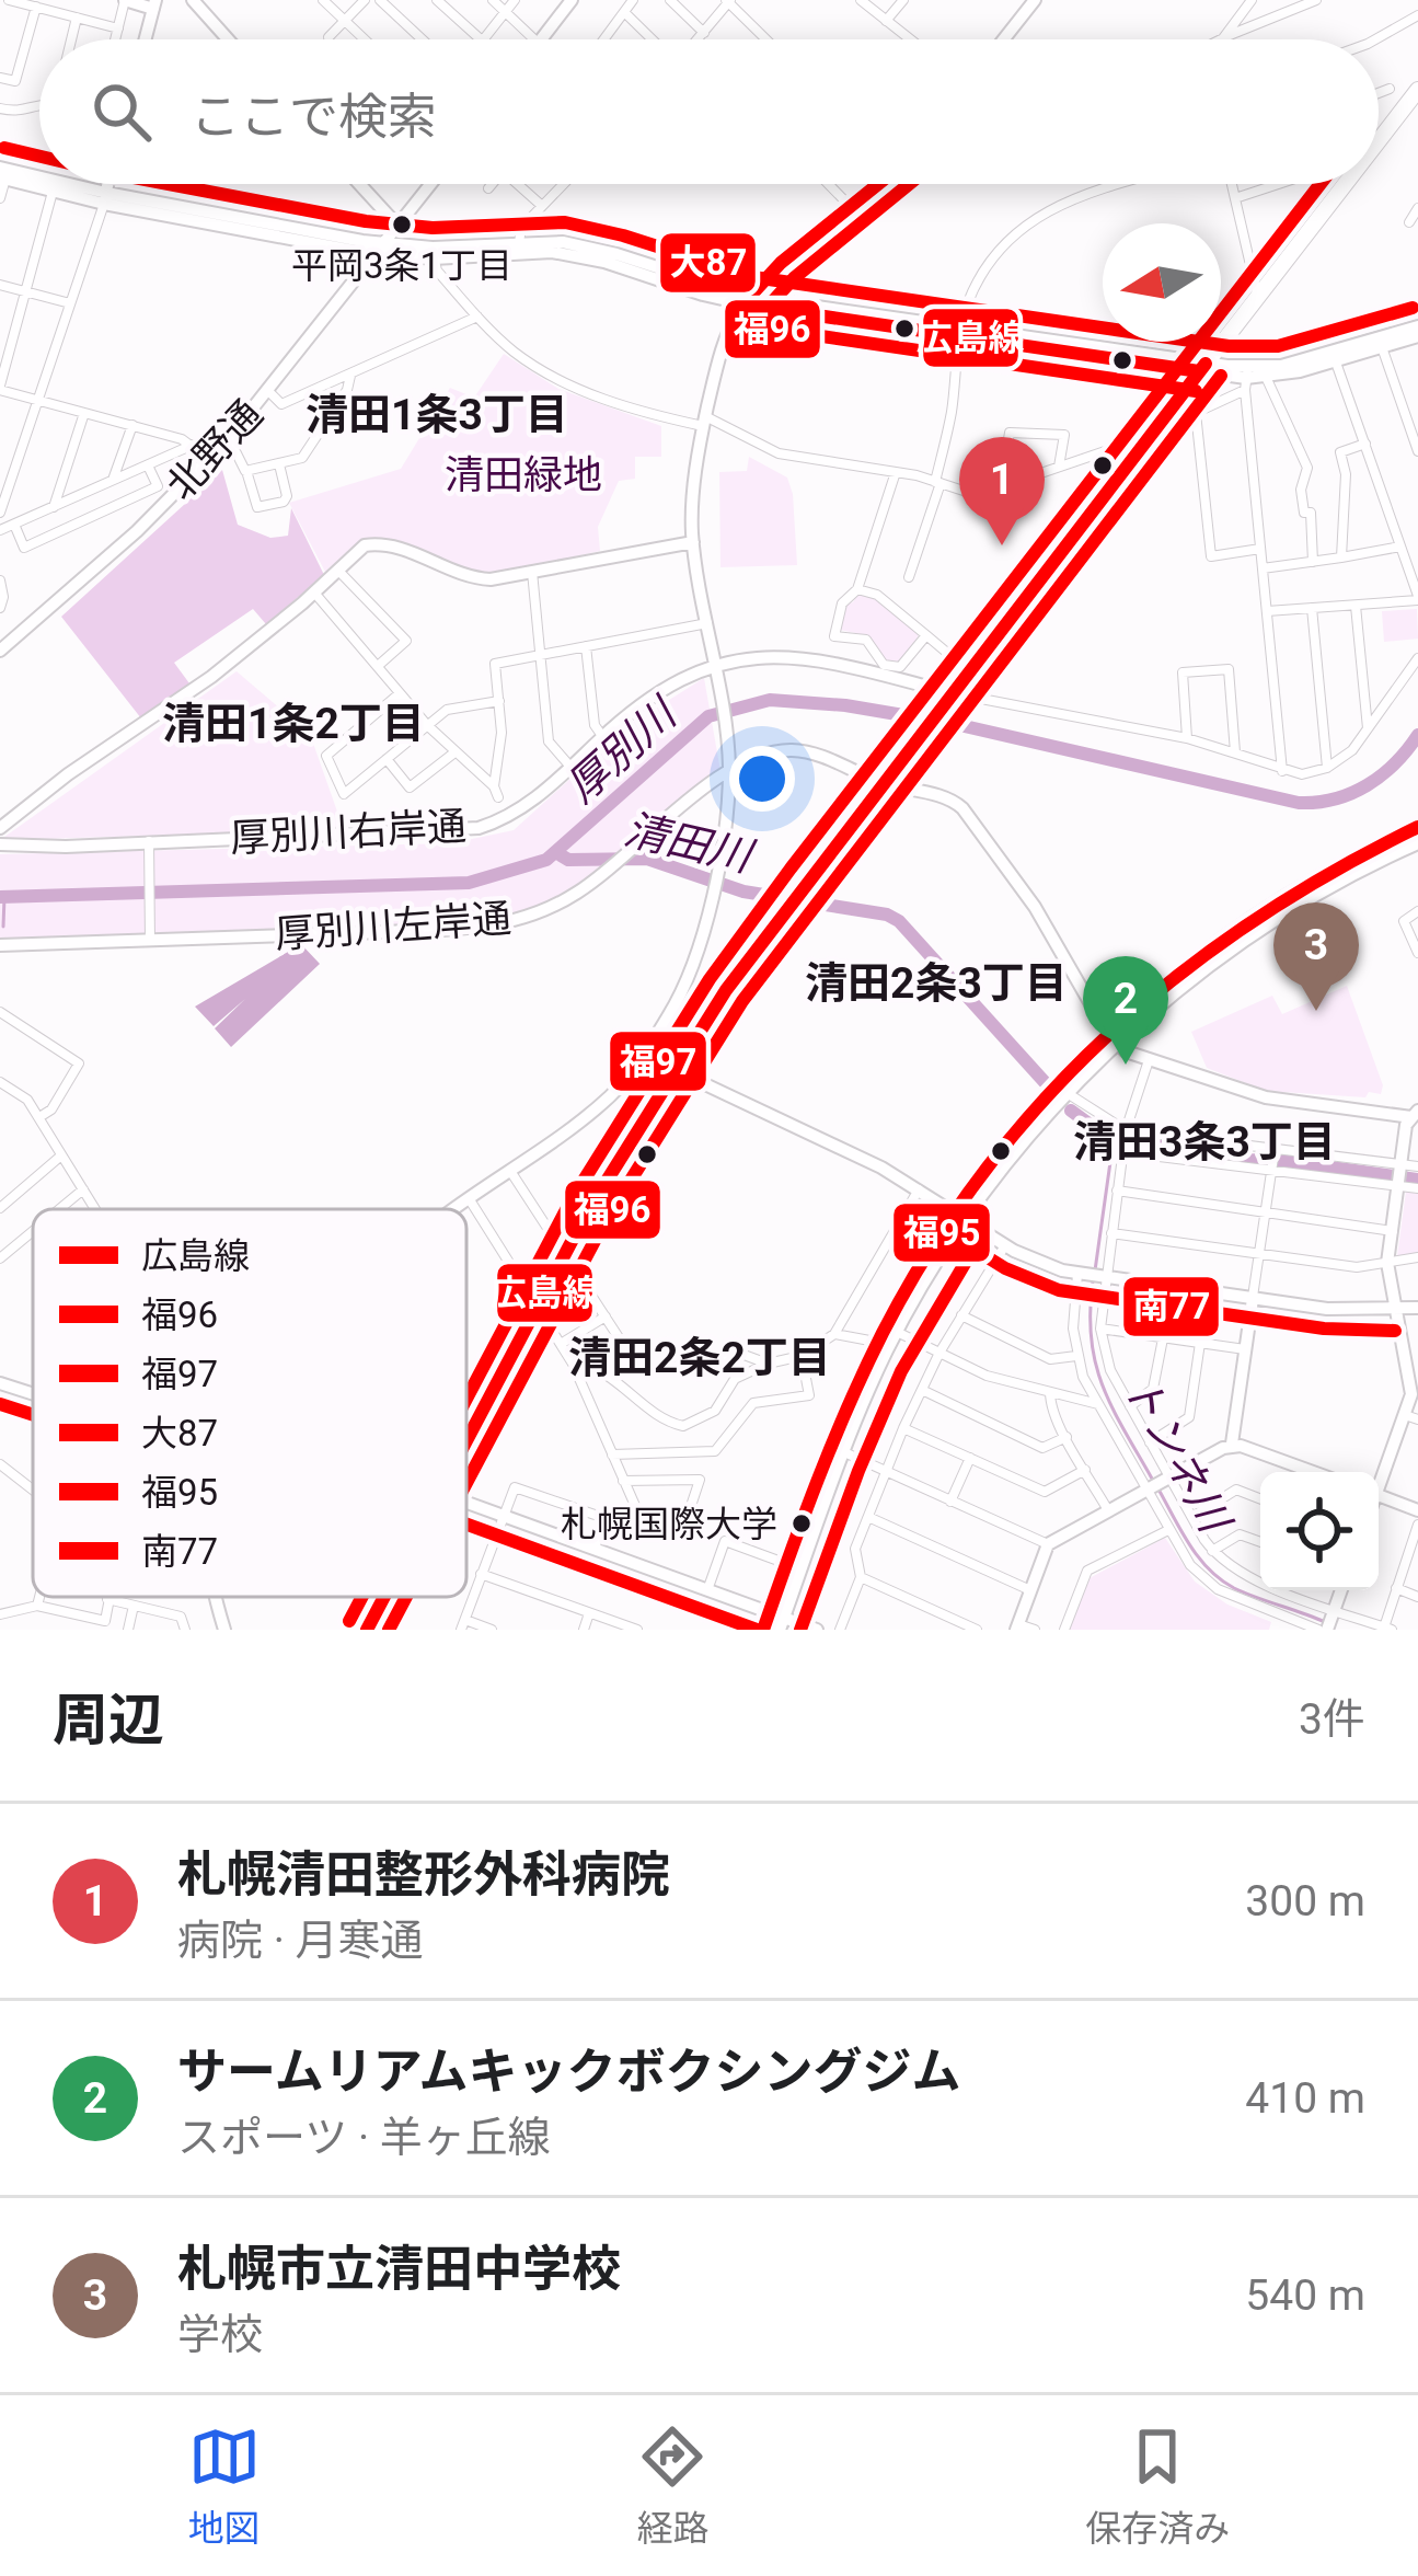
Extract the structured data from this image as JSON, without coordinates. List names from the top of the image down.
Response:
{
  "streets": {
    "street": ["北野通", "厚別川右岸通", "厚別川左岸通"]
  },
  "districts": [
    "清田1条3丁目",
    "清田1条2丁目",
    "清田2条3丁目",
    "清田3条3丁目",
    "清田2条2丁目"
  ],
  "water": ["厚別川", "清田川", "トンネ川"],
  "parks": ["清田緑地"],
  "places": ["平岡3条1丁目", "札幌国際大学"],
  "lines": [
    "transit line 大87",
    "transit line 広島線",
    "transit line 福96",
    "transit line 福97",
    "transit line 福95",
    "transit line 南77"
  ],
  "legend": [
    "広島線",
    "福96",
    "福97",
    "大87",
    "福95",
    "南77"
  ],
  "north": "left",
  "page": {
    "search": "ここで検索",
    "pins": ["1", "3", "2"],
    "heading": ["周辺", "3件"],
    "list": [
      {
        "mark": "1",
        "name": "札幌清田整形外科病院",
        "note": "病院 · 月寒通",
        "value": "300 m"
      },
      {
        "mark": "2",
        "name": "サームリアムキックボクシングジム",
        "note": "スポーツ · 羊ヶ丘線",
        "value": "410 m"
      },
      {
        "mark": "3",
        "name": "札幌市立清田中学校",
        "note": "学校",
        "value": "540 m"
      }
    ],
    "nav": ["地図", "経路", "保存済み"]
  }
}
